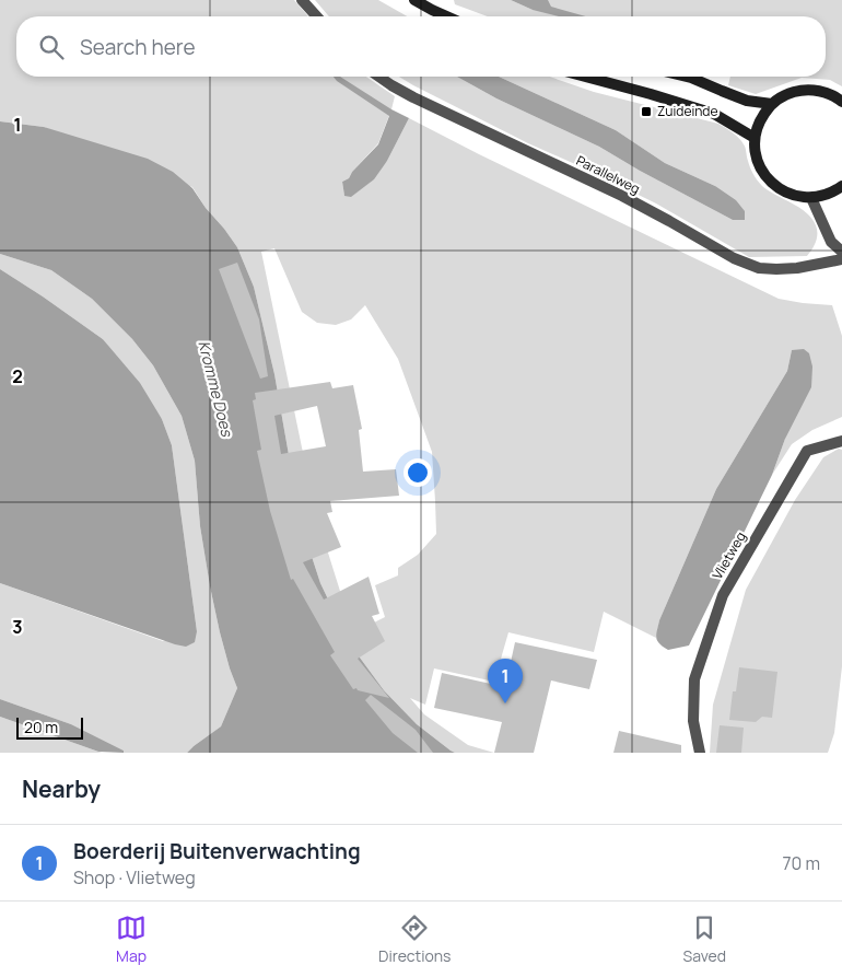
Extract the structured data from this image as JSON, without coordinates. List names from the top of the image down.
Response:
{
  "streets": {
    "street": ["Parallelweg", "Vlietweg"]
  },
  "water": ["Kromme Does"],
  "places": {
    "transit": ["Zuideinde"]
  },
  "scale_bar": "20 m",
  "page": {
    "search": "Search here",
    "pins": "1",
    "scale": "20 m",
    "heading": "Nearby",
    "list": [
      {
        "mark": "1",
        "name": "Boerderij Buitenverwachting",
        "note": "Shop · Vlietweg",
        "value": "70 m"
      }
    ],
    "nav": ["Map", "Directions", "Saved"]
  },
  "grid": {
    "rows": ["1", "2", "3"]
  }
}
